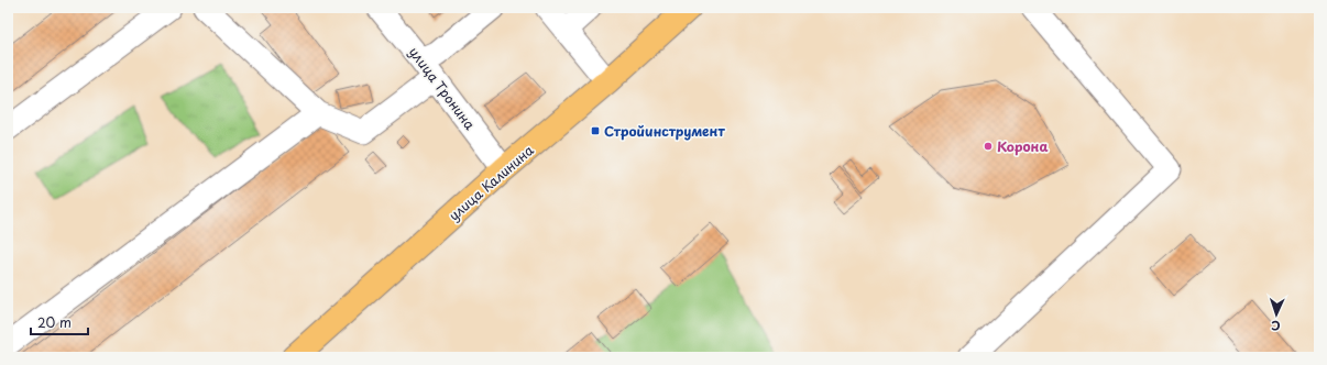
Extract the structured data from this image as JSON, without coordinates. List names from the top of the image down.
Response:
{
  "streets": {
    "main road": ["улица Калинина"],
    "street": ["улица Тронина"]
  },
  "crossings": [
    ["улица Тронина", "улица Калинина"]
  ],
  "places": {
    "transit": ["Стройинструмент"],
    "other": ["Корона"]
  },
  "scale_bar": "20 m",
  "north": "bottom"
}
